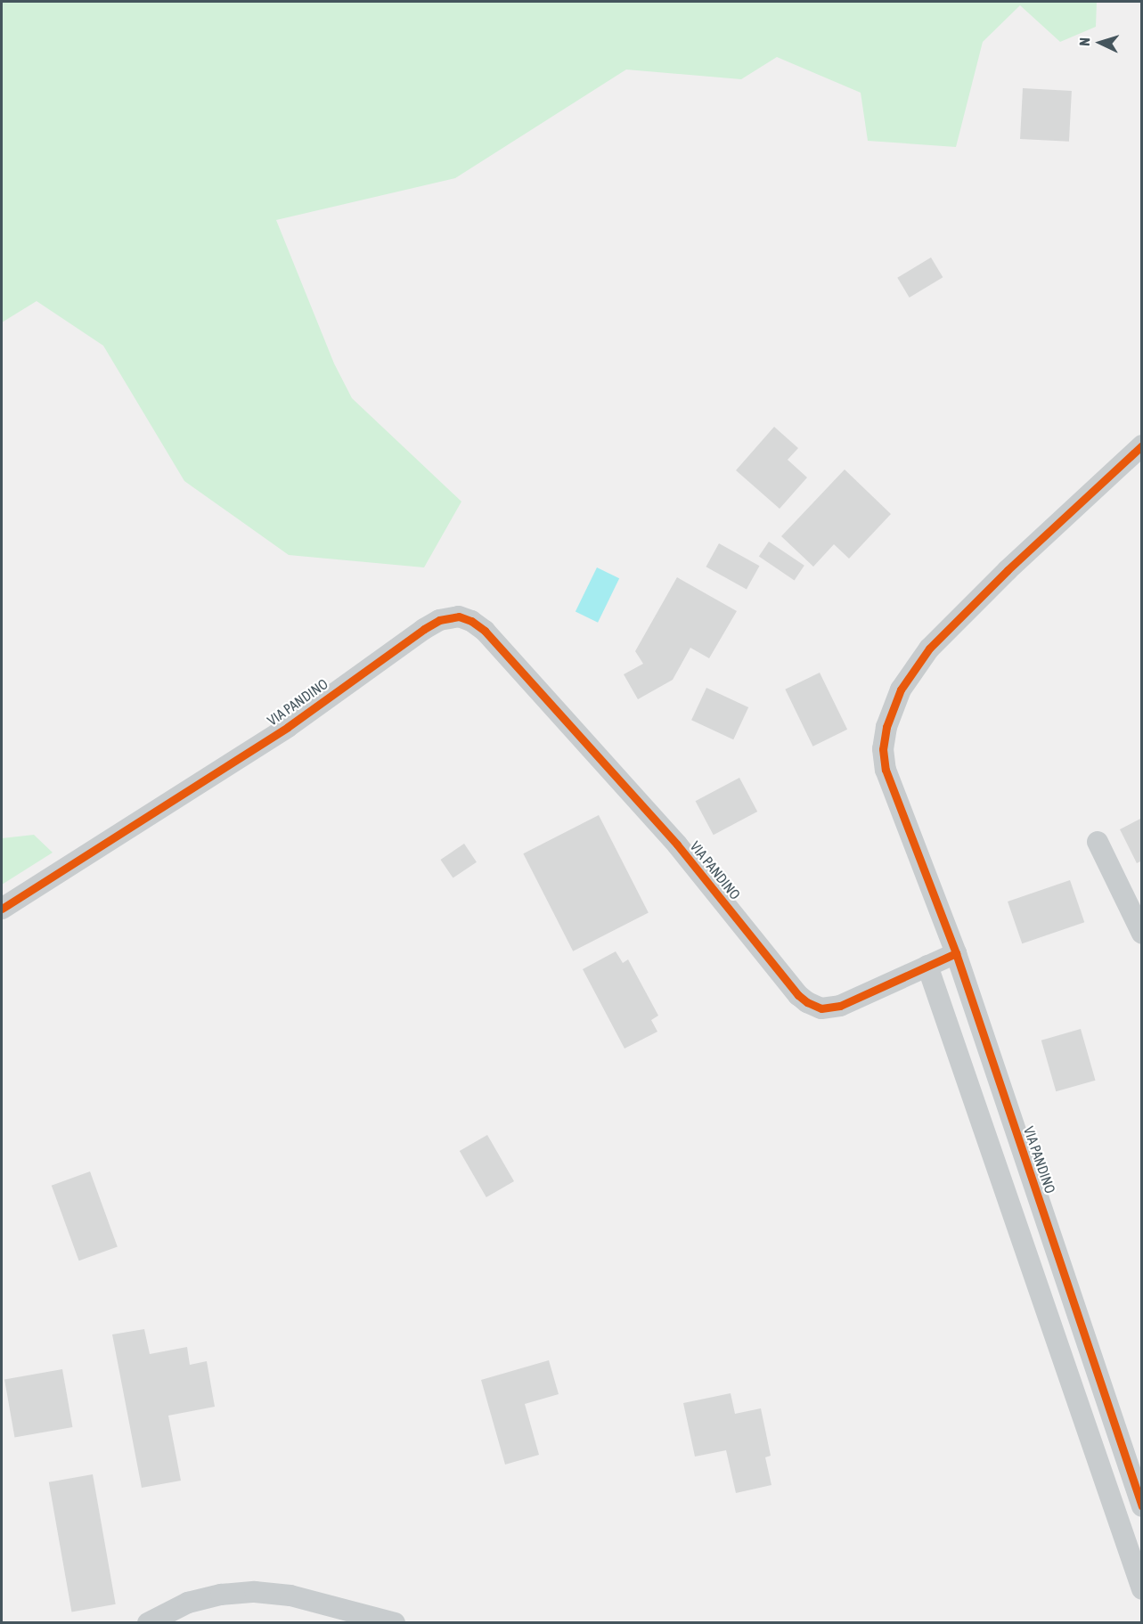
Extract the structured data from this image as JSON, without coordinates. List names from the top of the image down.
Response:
{
  "streets": {
    "street": ["VIA PANDINO"]
  },
  "north": "left"
}
